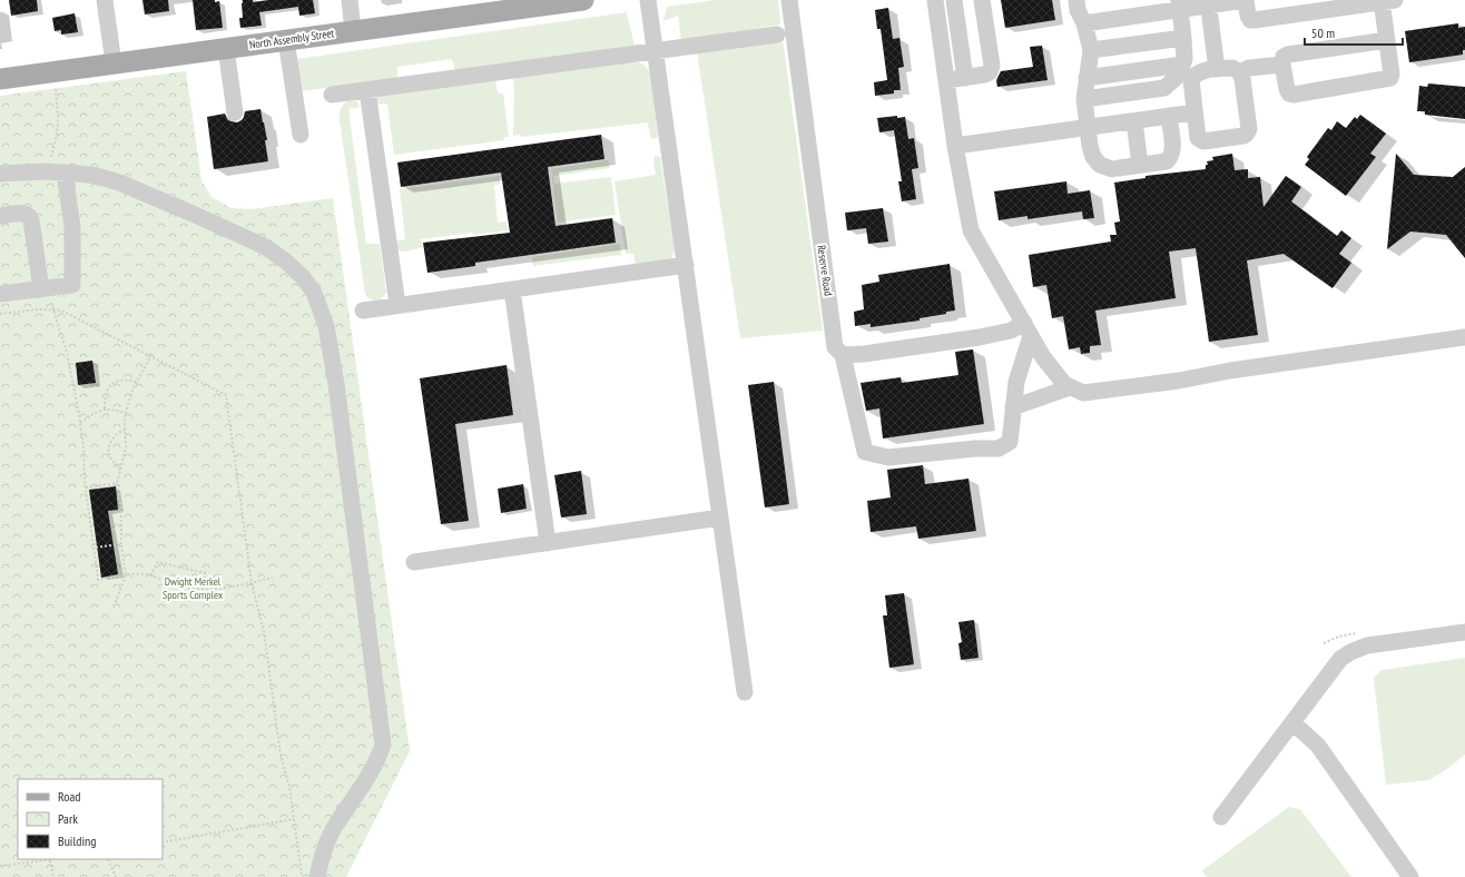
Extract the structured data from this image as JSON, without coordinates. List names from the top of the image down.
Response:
{
  "streets": {
    "main road": ["North Assembly Street"],
    "street": ["Reserve Road"]
  },
  "parks": ["Dwight Merkel Sports Complex"],
  "legend": ["Road", "Park", "Building"],
  "scale_bar": "50 m"
}
